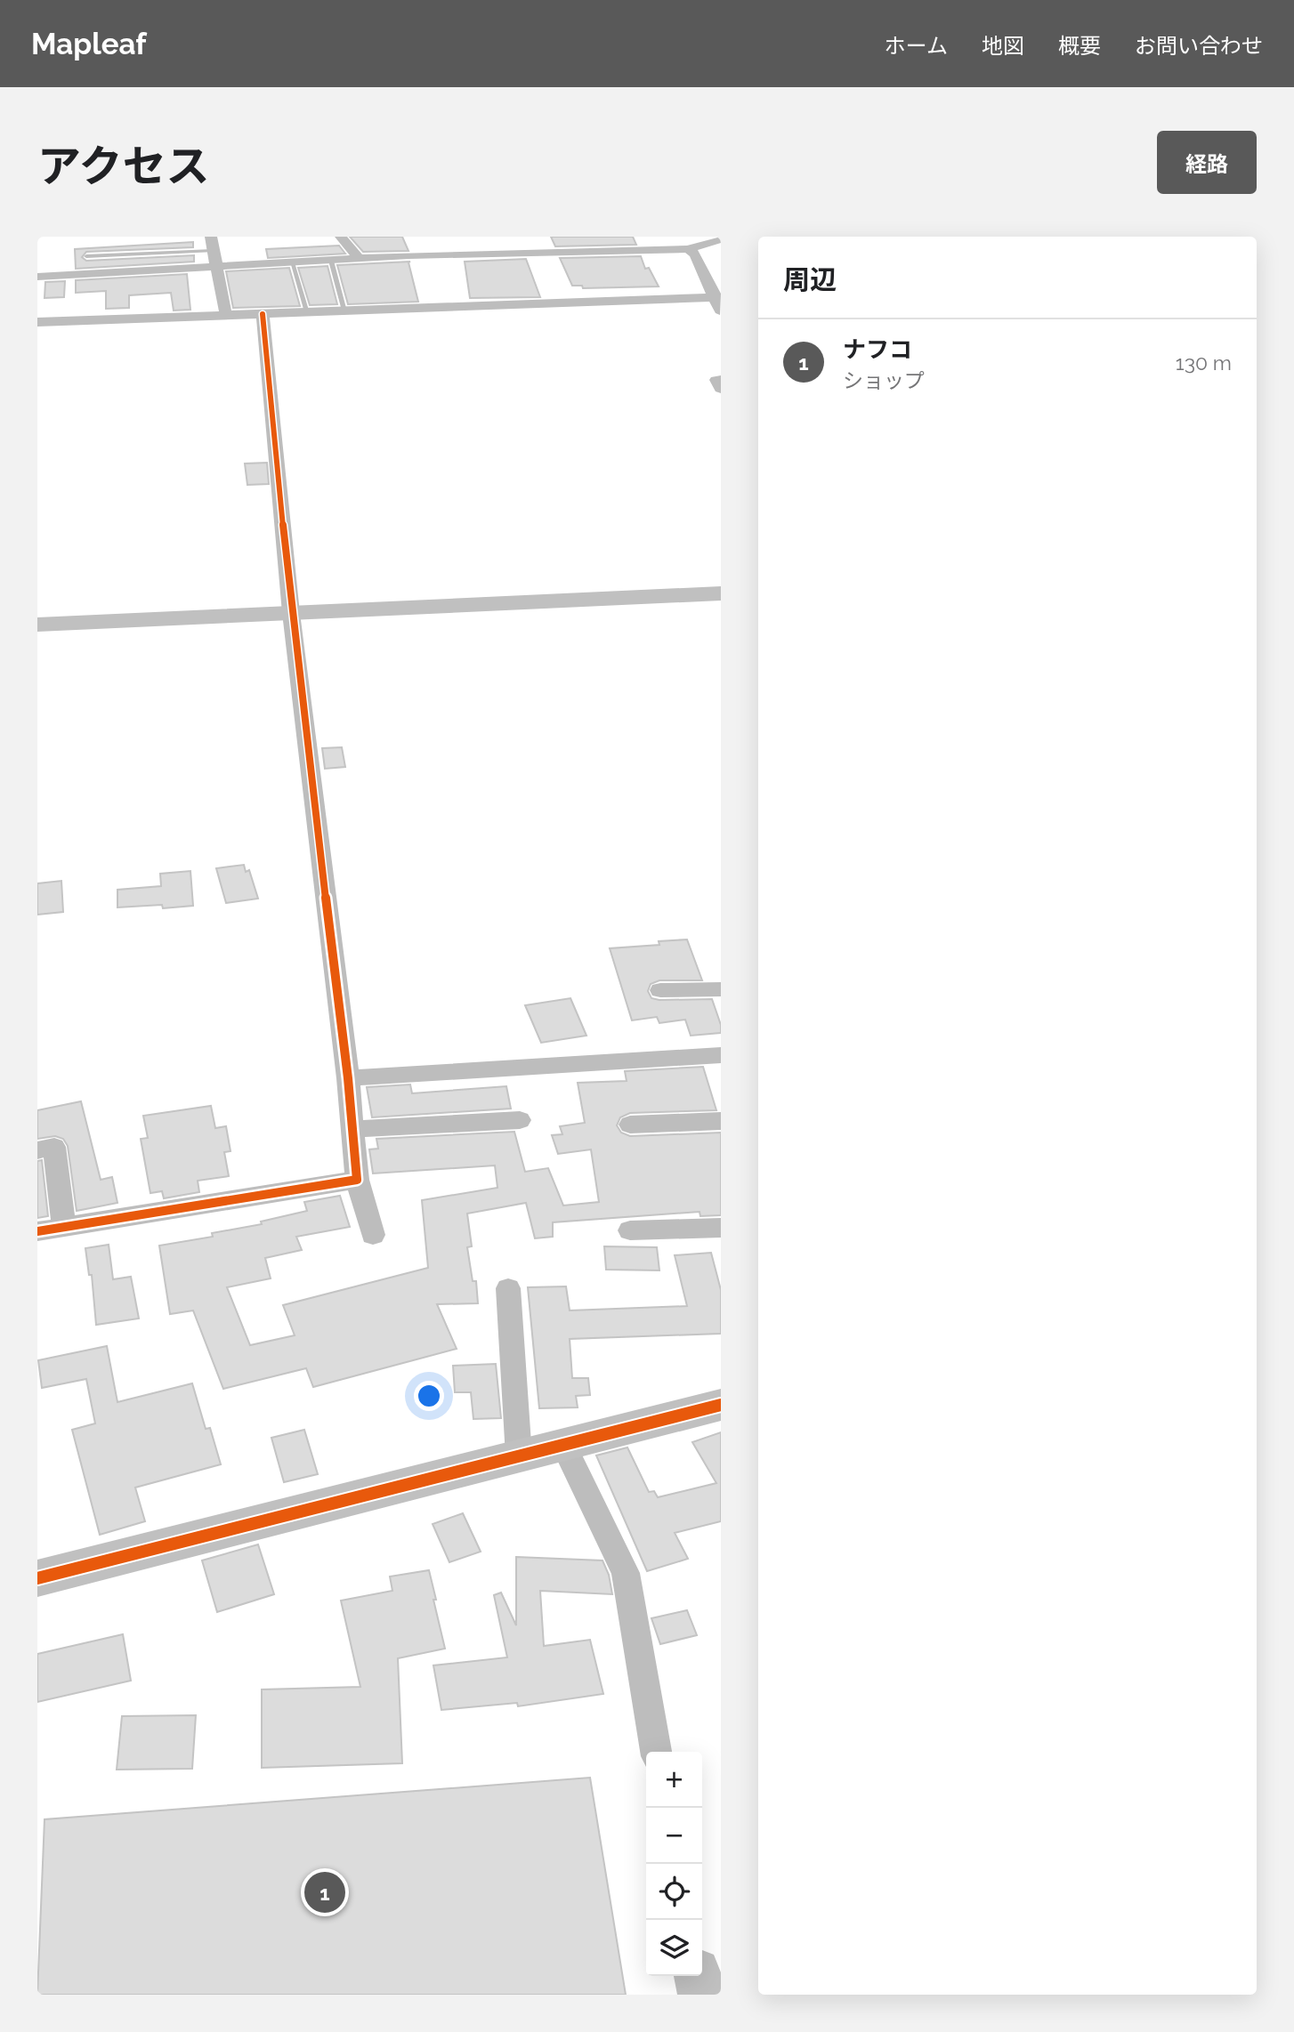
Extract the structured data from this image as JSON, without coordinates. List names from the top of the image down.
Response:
{
  "page": {
    "header": "Mapleaf",
    "nav": [
      "ホーム",
      "地図",
      "概要",
      "お問い合わせ"
    ],
    "title": "アクセス",
    "buttons": "経路",
    "heading": "周辺",
    "list": [
      {
        "mark": "1",
        "name": "ナフコ",
        "note": "ショップ",
        "value": "130 m"
      }
    ],
    "map_buttons": ["+", "−"],
    "pins": "1"
  }
}
